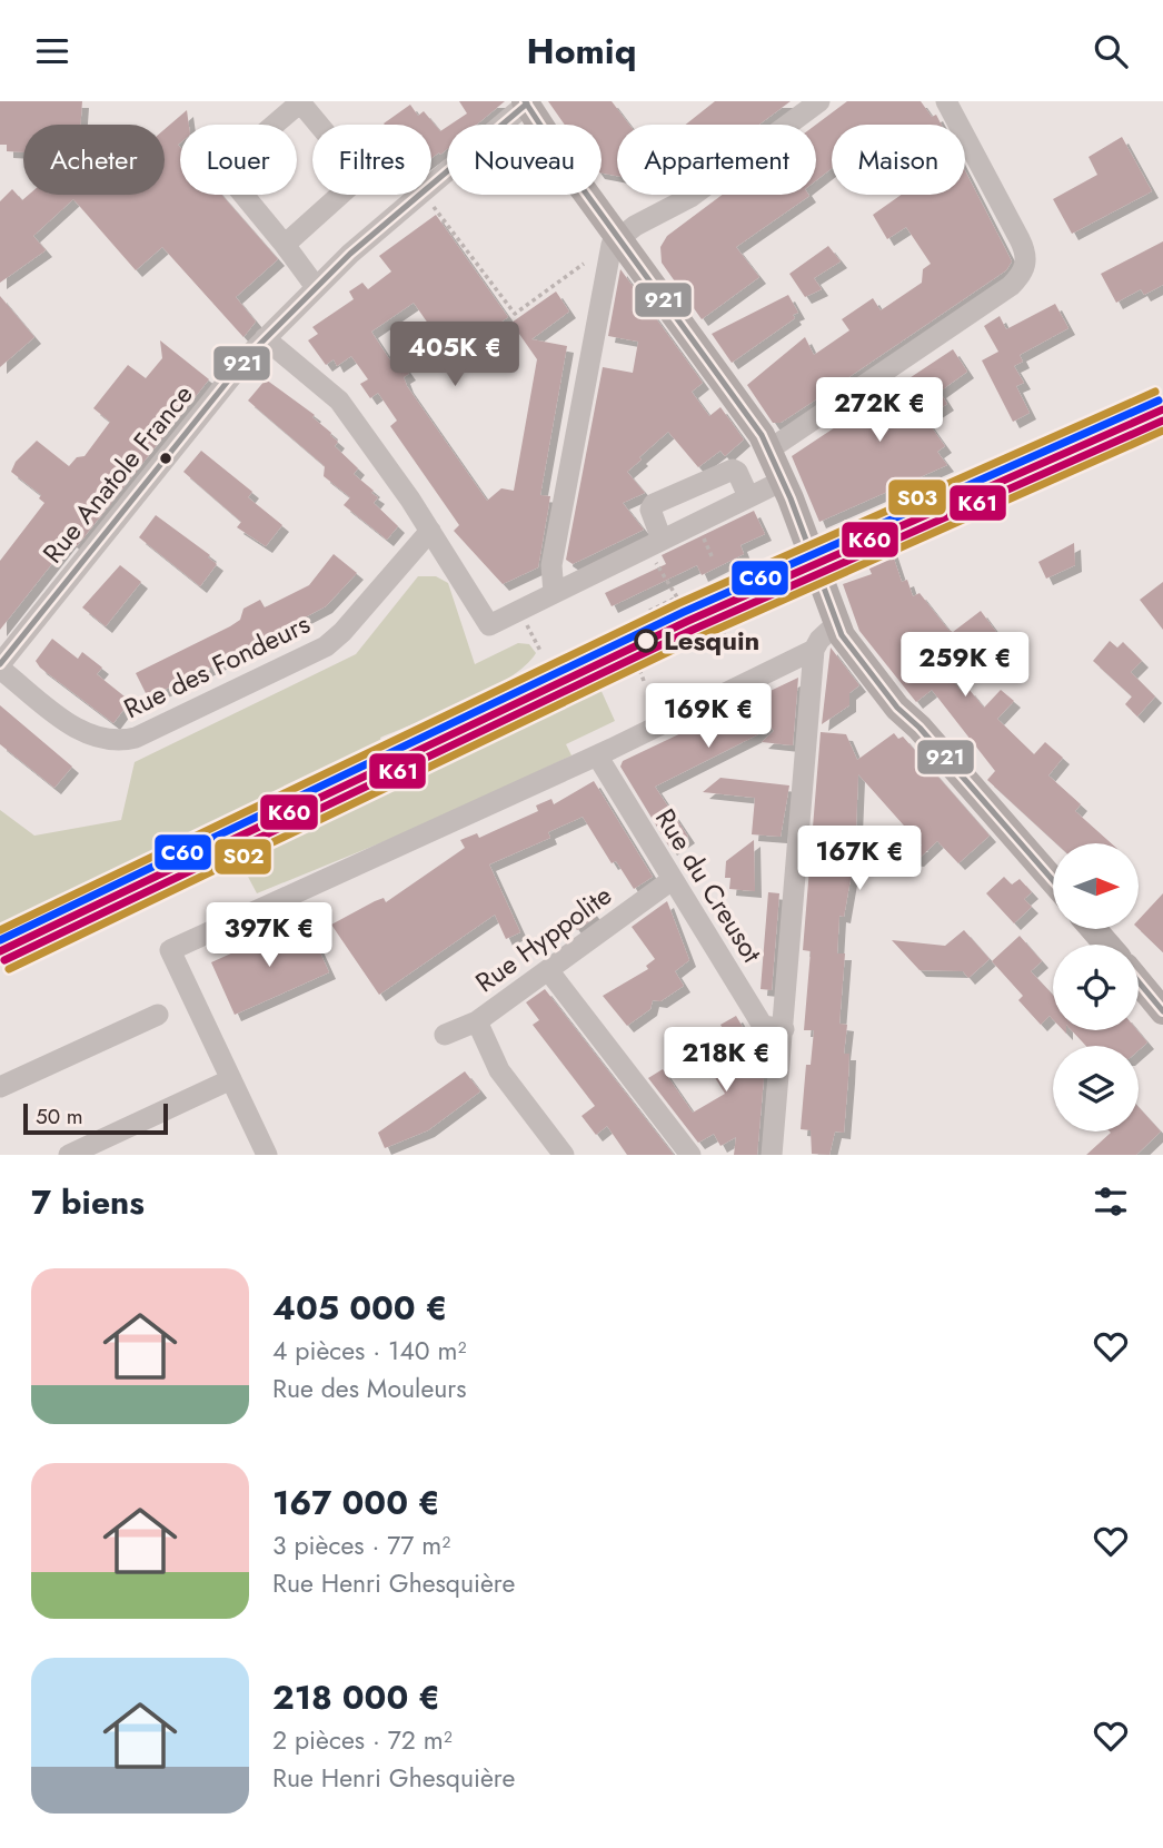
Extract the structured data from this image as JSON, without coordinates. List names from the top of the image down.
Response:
{
  "streets": {
    "street": [
      "Rue Anatole France",
      "Rue des Fondeurs",
      "Rue du Creusot",
      "Rue Hyppolite"
    ]
  },
  "crossings": [
    ["Rue Anatole France", "Rue des Fondeurs"],
    ["Rue du Creusot", "Rue Hyppolite"]
  ],
  "places": ["Lesquin"],
  "lines": [
    "transit line 921",
    "transit line S03",
    "transit line C60",
    "transit line K60",
    "transit line K61",
    "transit line S02"
  ],
  "scale_bar": "50 m",
  "north": "right",
  "page": {
    "header": "Homiq",
    "chip": [
      "Acheter",
      "Louer",
      "Filtres",
      "Nouveau",
      "Appartement",
      "Maison"
    ],
    "price": [
      "405K €",
      "272K €",
      "259K €",
      "169K €",
      "167K €",
      "397K €",
      "218K €"
    ],
    "scale": "50 m",
    "heading": "7 biens",
    "list": [
      {
        "name": "405 000 €",
        "note": "4 pièces · 140 m² · Rue des Mouleurs"
      },
      {
        "name": "167 000 €",
        "note": "3 pièces · 77 m² · Rue Henri Ghesquière"
      },
      {
        "name": "218 000 €",
        "note": "2 pièces · 72 m² · Rue Henri Ghesquière"
      }
    ]
  }
}
